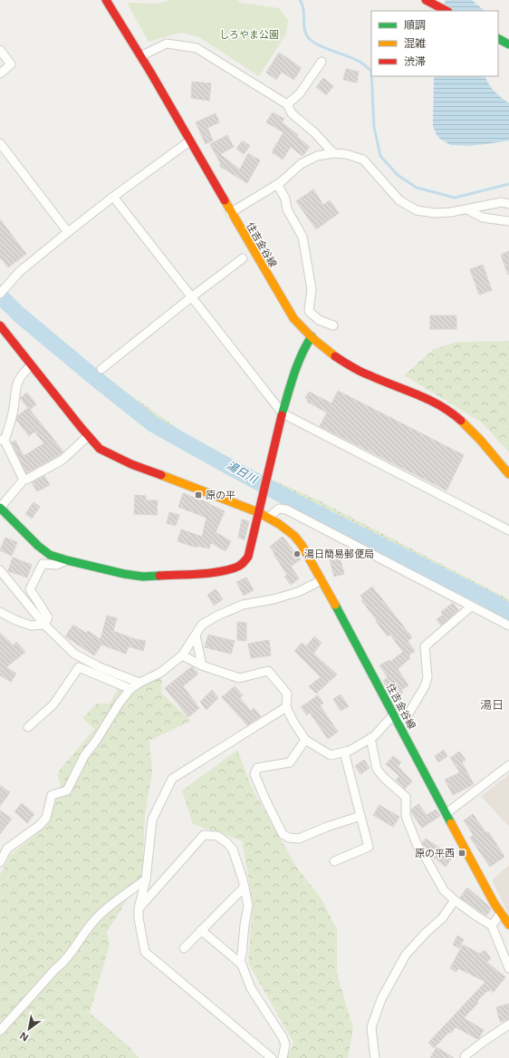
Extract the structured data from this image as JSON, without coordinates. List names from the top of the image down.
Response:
{
  "streets": {
    "main road": ["住吉金谷線"]
  },
  "districts": ["湯日"],
  "water": ["湯日川"],
  "parks": ["しろやま公園"],
  "places": {
    "transit": ["原の平", "原の平西"],
    "other": ["湯日簡易郵便局"]
  },
  "legend": ["順調", "混雑", "渋滞"],
  "north": "bottom left"
}
